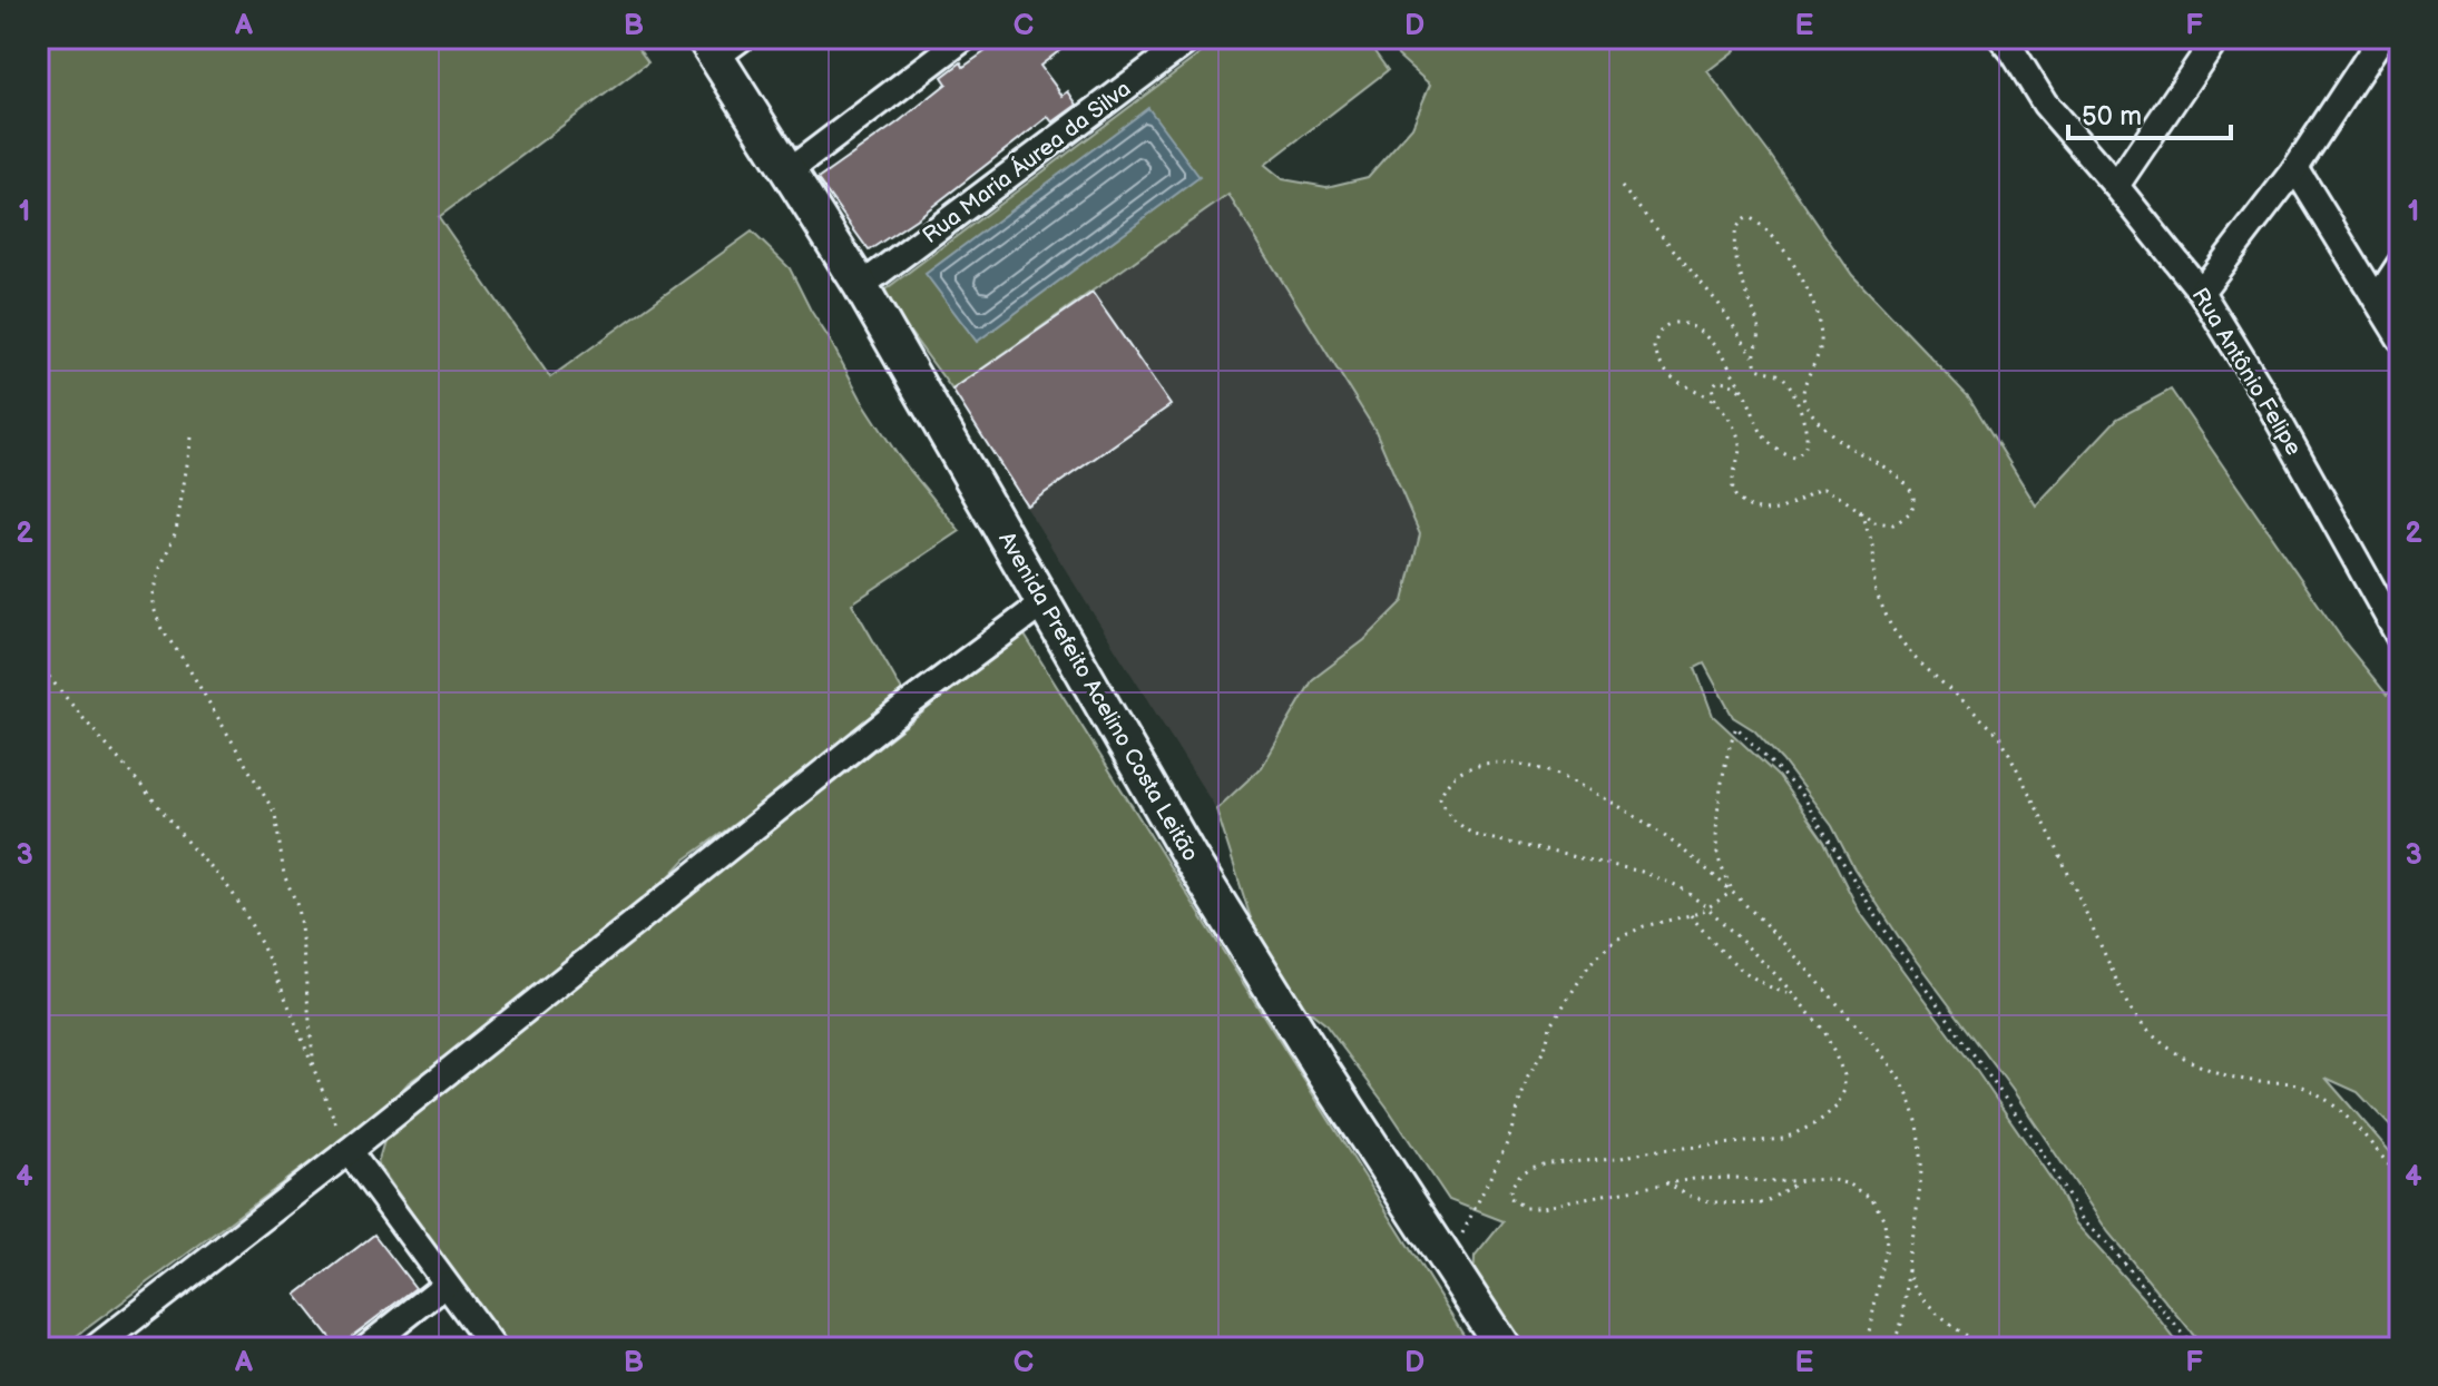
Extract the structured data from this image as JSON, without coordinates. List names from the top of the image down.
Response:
{
  "streets": {
    "street": ["Rua Maria Áurea da Silva", "Rua Antônio Felipe", "Avenida Prefeito Acelino Costa Leitão"]
  },
  "crossings": [
    ["Rua Maria Áurea da Silva", "Avenida Prefeito Acelino Costa Leitão"]
  ],
  "scale_bar": "50 m",
  "grid": {
    "columns": [
      "A",
      "B",
      "C",
      "D",
      "E",
      "F"
    ],
    "rows": [
      "1",
      "2",
      "3",
      "4"
    ]
  }
}
